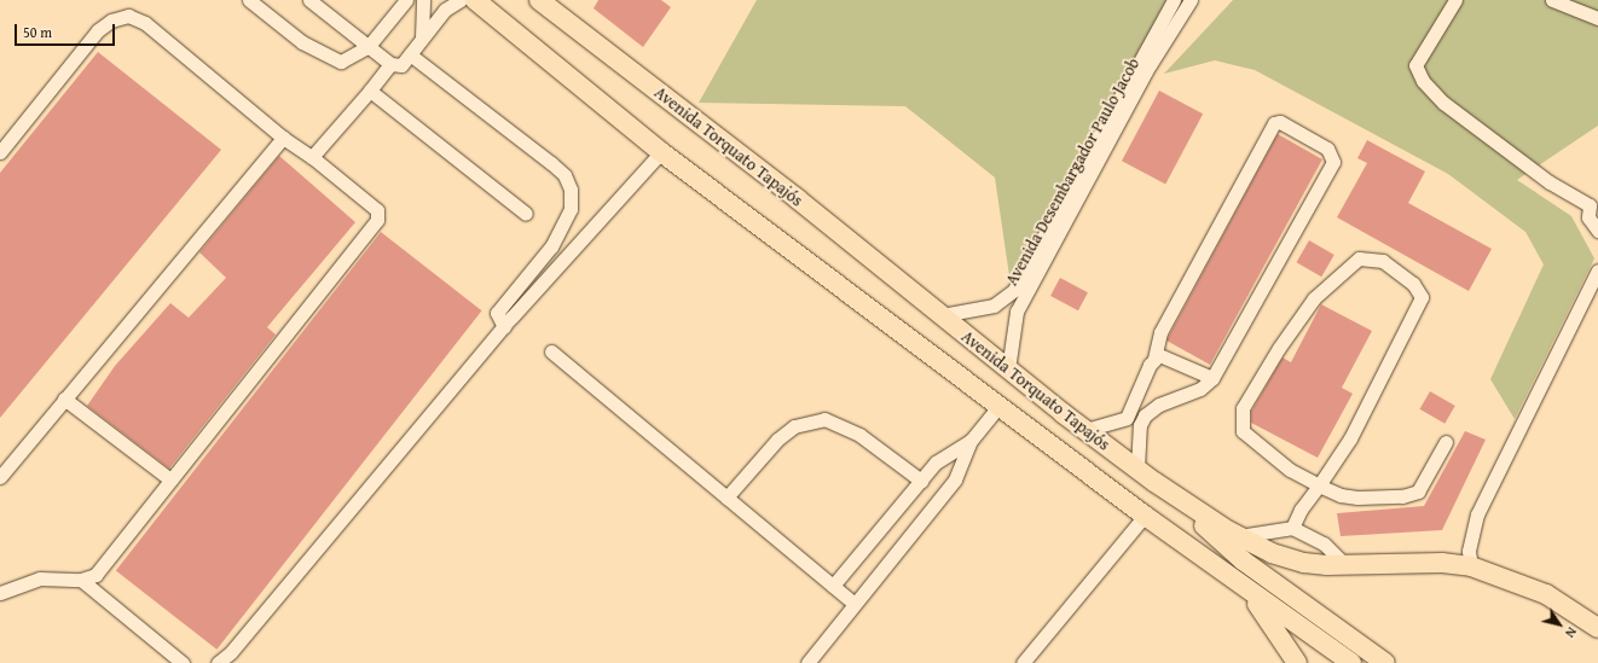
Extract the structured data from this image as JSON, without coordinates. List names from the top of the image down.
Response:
{
  "streets": {
    "highway": ["Avenida Torquato Tapajós"],
    "street": ["Avenida Desembargador Paulo Jacob"]
  },
  "crossings": [
    ["Avenida Torquato Tapajós", "Avenida Desembargador Paulo Jacob"]
  ],
  "scale_bar": "50 m",
  "north": "bottom right"
}
